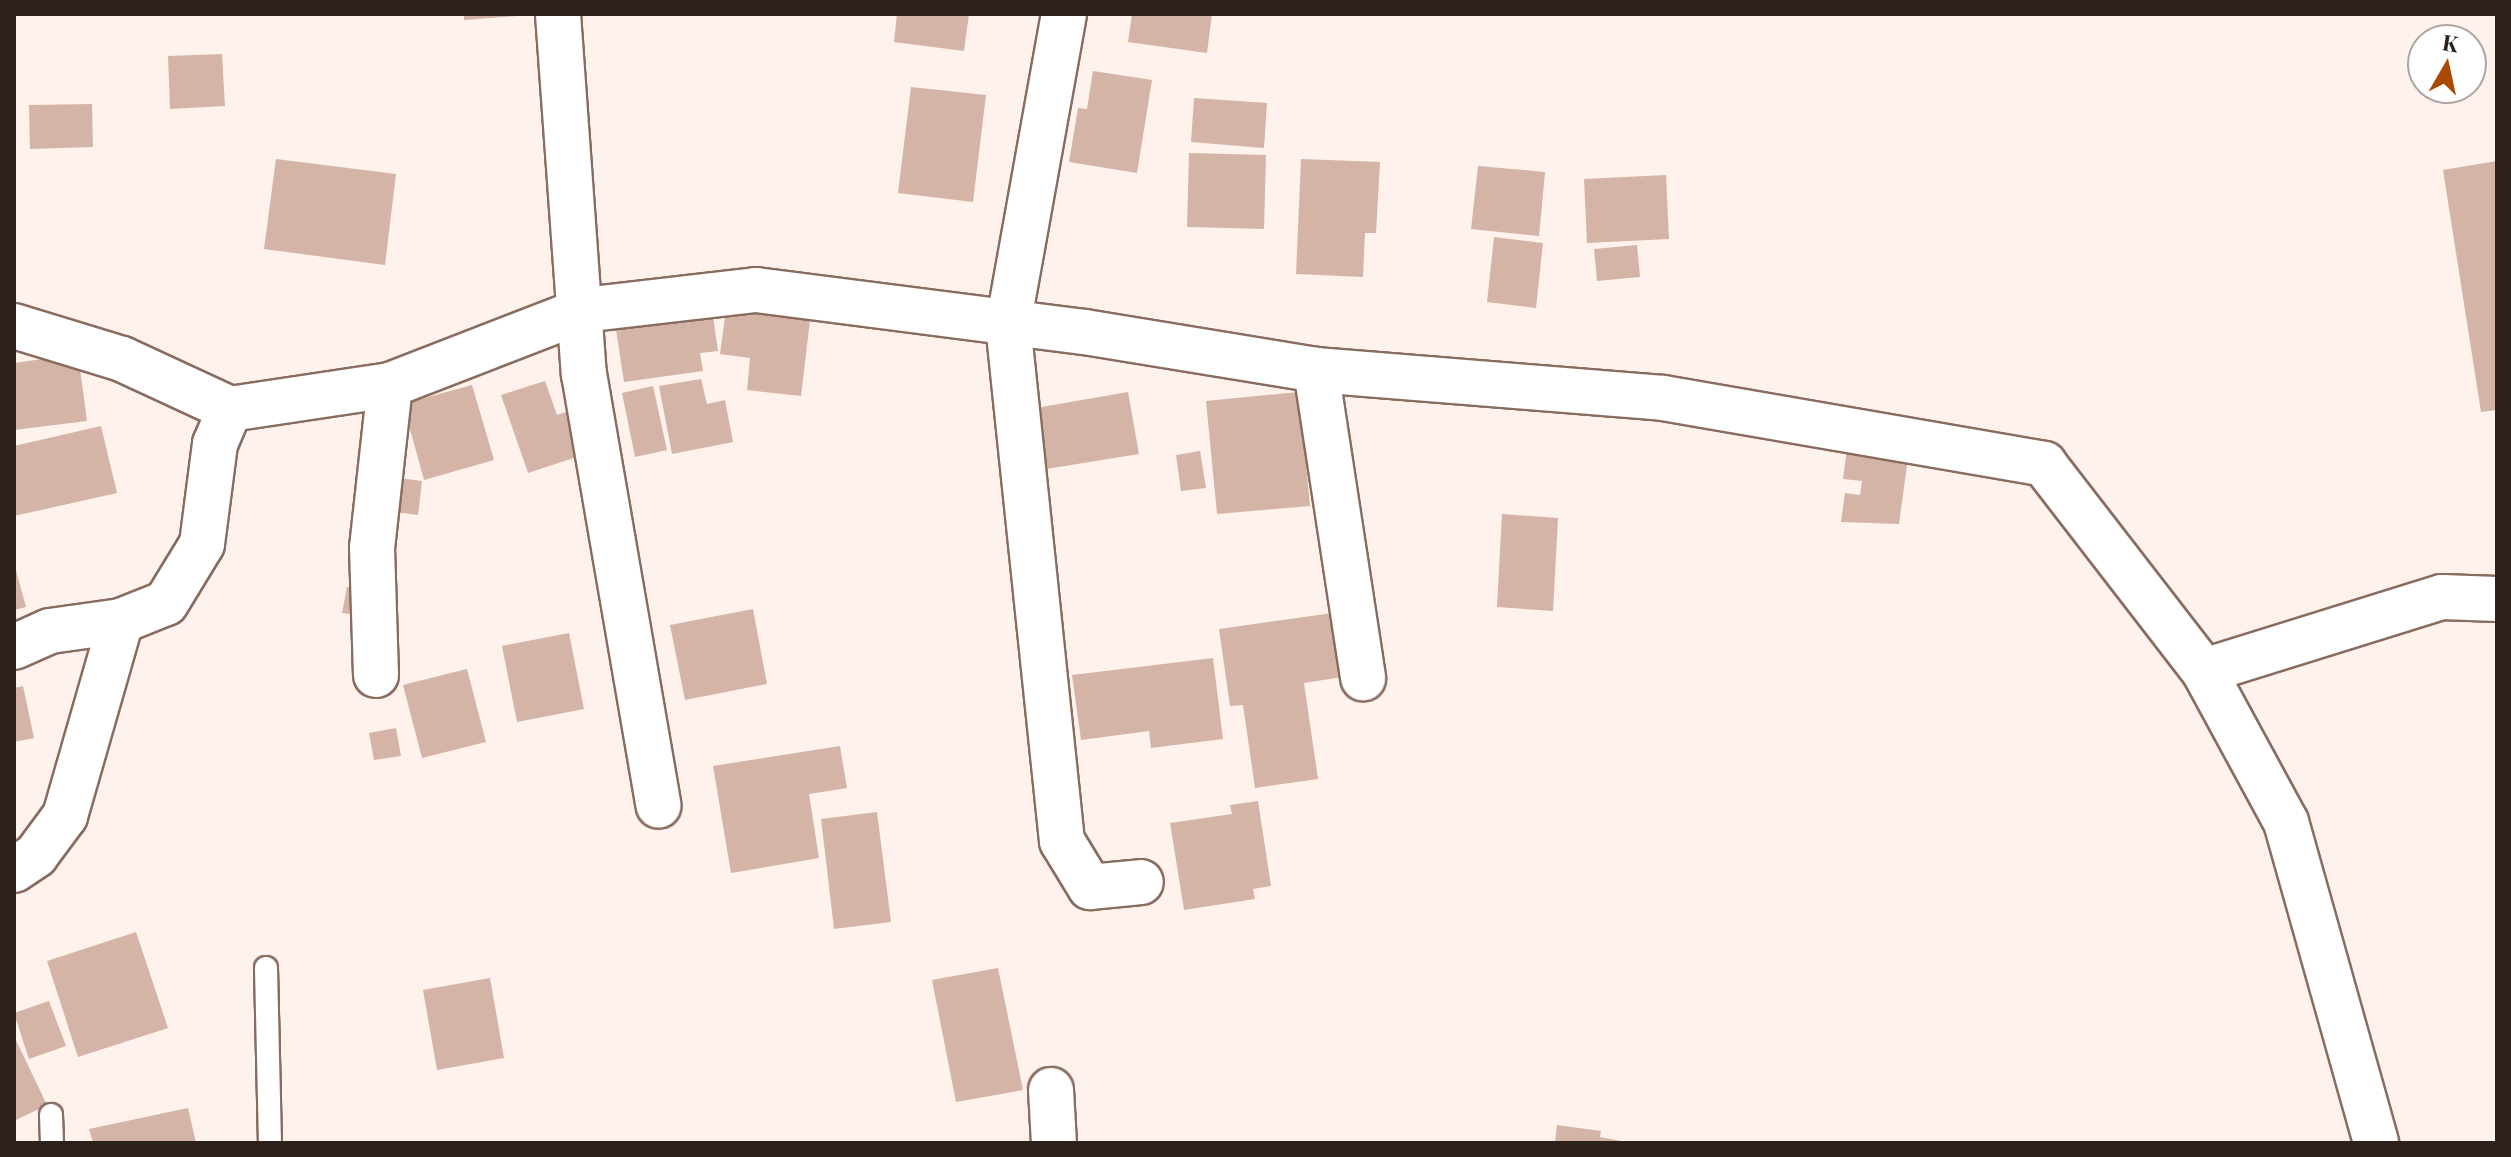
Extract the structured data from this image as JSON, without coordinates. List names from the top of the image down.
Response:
{
  "north": "top"
}
